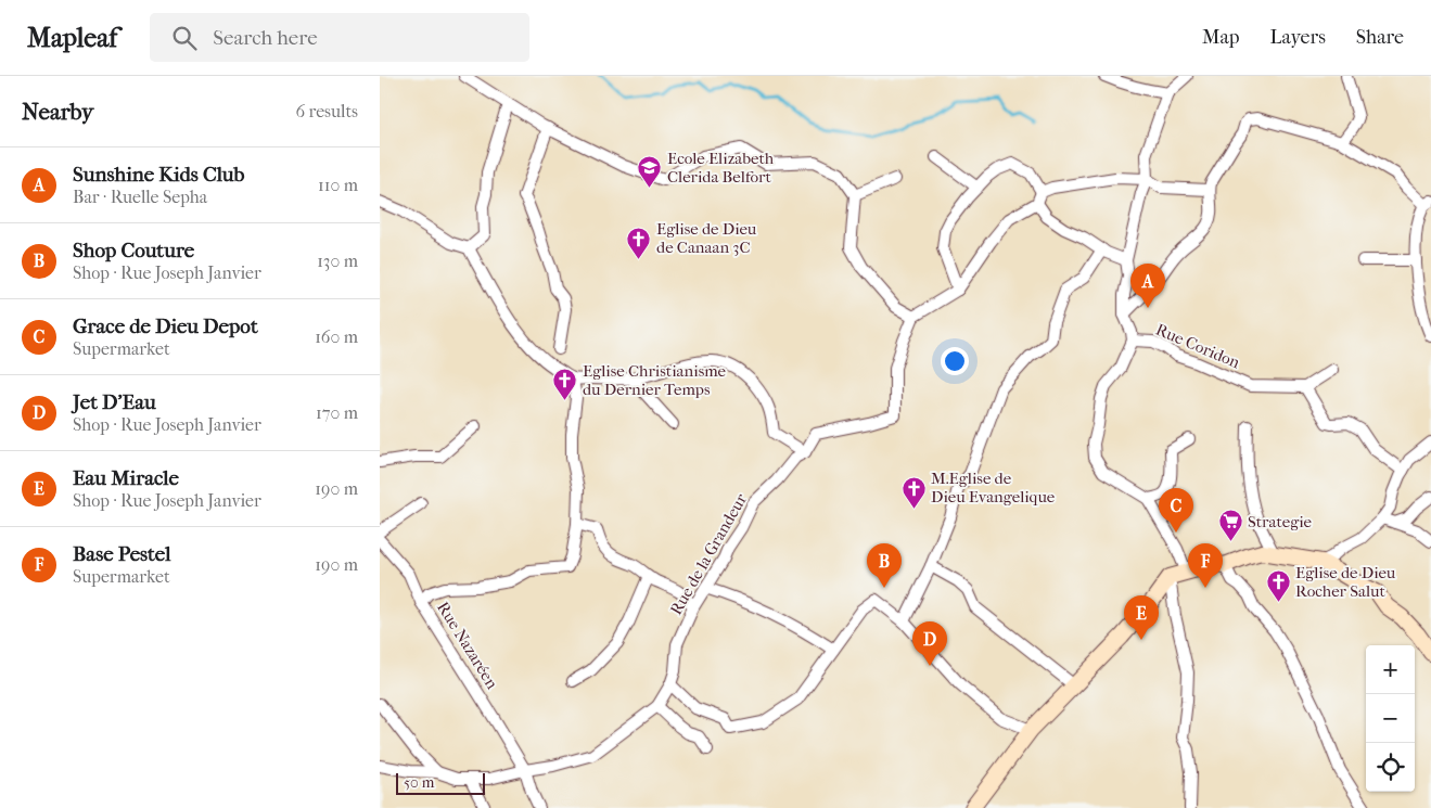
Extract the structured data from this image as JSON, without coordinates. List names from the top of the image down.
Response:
{
  "streets": {
    "street": ["Rue Coridon", "Rue de la Grandeur", "Rue Nazaréen"]
  },
  "crossings": [
    ["Rue de la Grandeur", "Rue Nazaréen"]
  ],
  "places": {
    "school or university": ["Ecole Elizabeth Clerida Belfort"],
    "church": [
      "Eglise de Dieu de Canaan 3C",
      "Eglise Christianisme du Dernier Temps",
      "M.Eglise de Dieu Evangelique",
      "Eglise de Dieu Rocher Salut"
    ],
    "supermarket": ["Strategie"]
  },
  "scale_bar": "50 m",
  "page": {
    "header": "Mapleaf",
    "search": "Search here",
    "nav": ["Map", "Layers", "Share"],
    "heading": ["Nearby", "6 results"],
    "list": [
      {
        "mark": "A",
        "name": "Sunshine Kids Club",
        "note": "Bar · Ruelle Sepha",
        "value": "110 m"
      },
      {
        "mark": "B",
        "name": "Shop Couture",
        "note": "Shop · Rue Joseph Janvier",
        "value": "130 m"
      },
      {
        "mark": "C",
        "name": "Grace de Dieu Depot",
        "note": "Supermarket",
        "value": "160 m"
      },
      {
        "mark": "D",
        "name": "Jet D'Eau",
        "note": "Shop · Rue Joseph Janvier",
        "value": "170 m"
      },
      {
        "mark": "E",
        "name": "Eau Miracle",
        "note": "Shop · Rue Joseph Janvier",
        "value": "190 m"
      },
      {
        "mark": "F",
        "name": "Base Pestel",
        "note": "Supermarket",
        "value": "190 m"
      }
    ],
    "pins": [
      "A",
      "C",
      "B",
      "F",
      "E",
      "D"
    ],
    "map_buttons": ["+", "−"],
    "scale": "50 m"
  }
}
